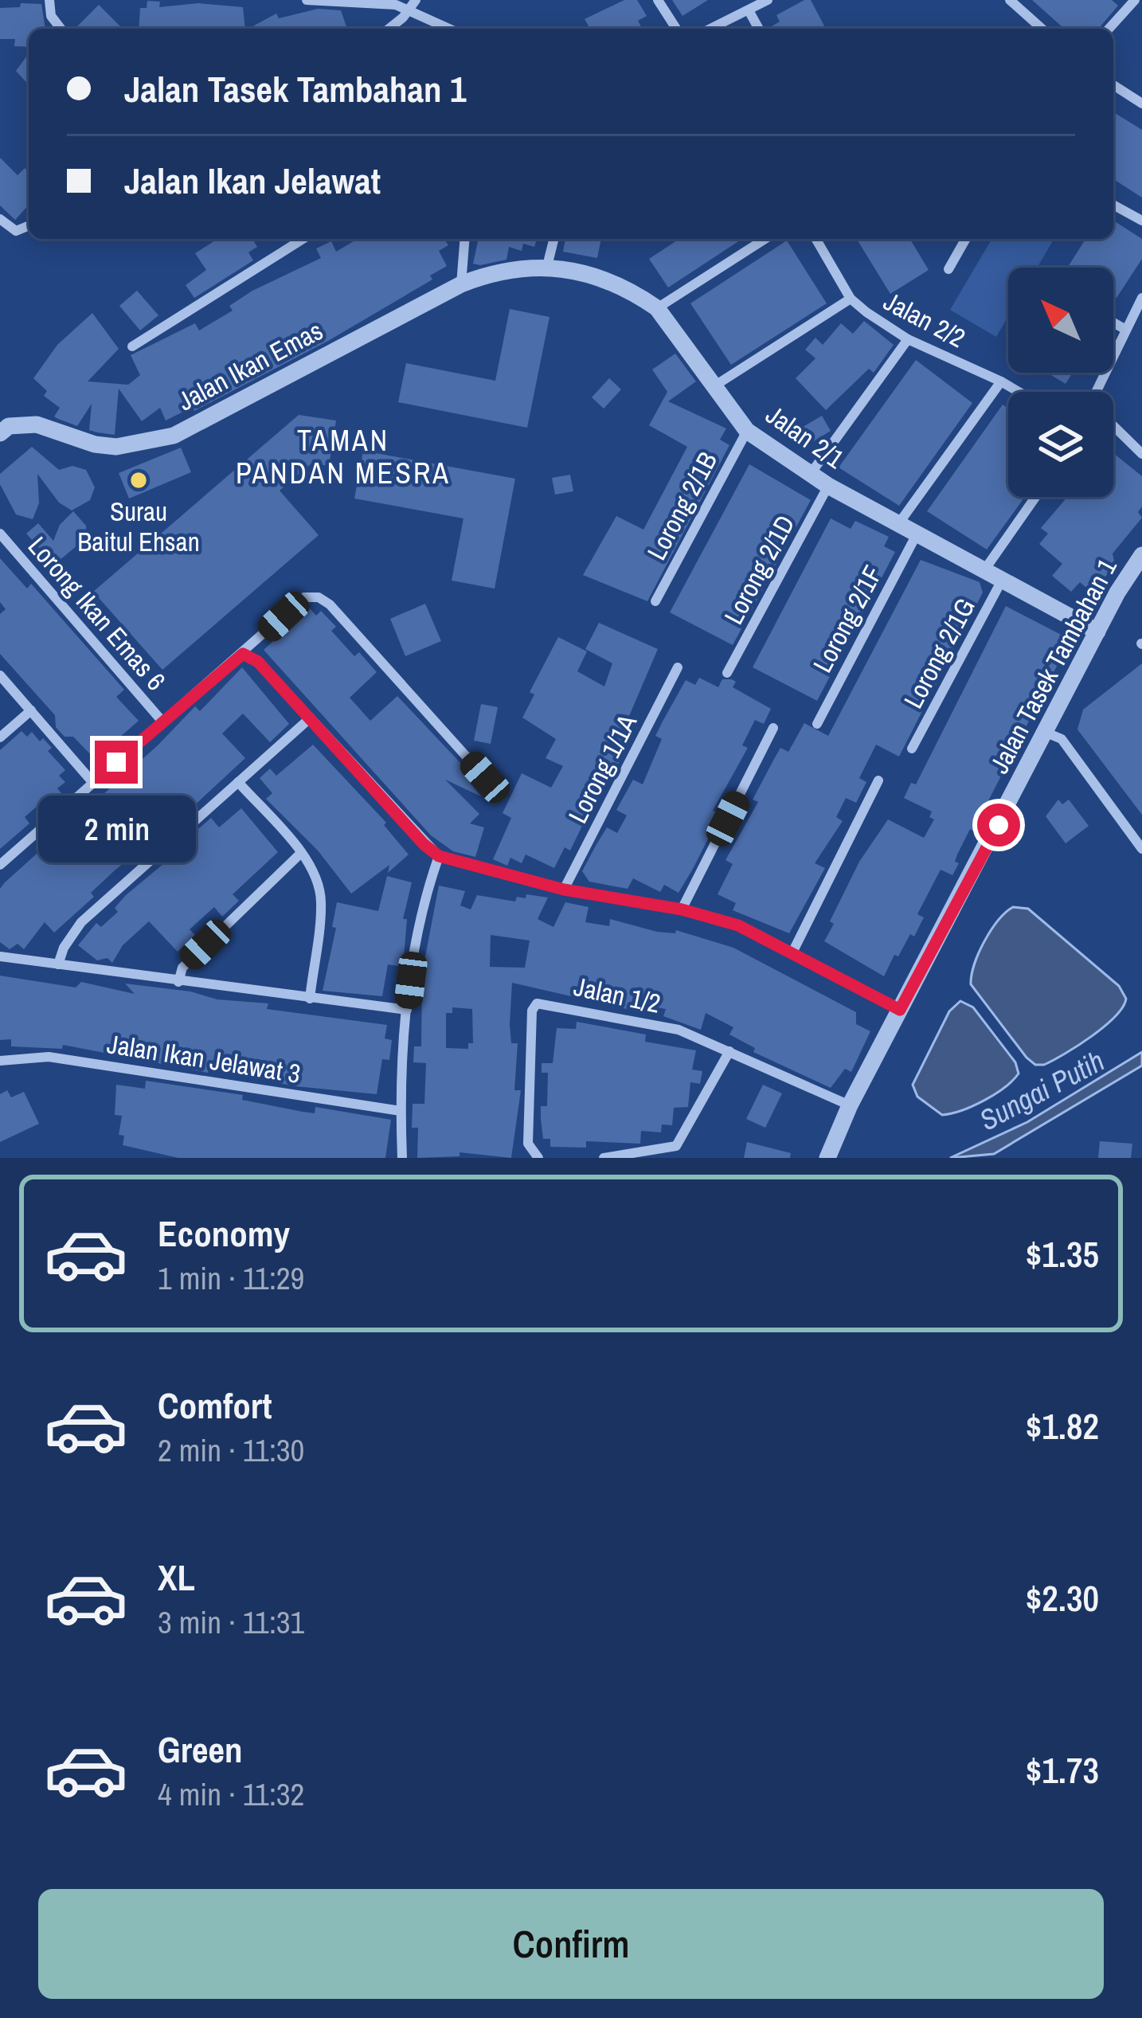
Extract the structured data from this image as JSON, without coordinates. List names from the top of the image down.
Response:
{
  "streets": {
    "street": [
      "Jalan 2/2",
      "Jalan Ikan Emas",
      "Jalan 2/1",
      "Lorong 2/1B",
      "Lorong 2/1D",
      "Lorong Ikan Emas 6",
      "Lorong 2/1F",
      "Lorong 2/1G",
      "Jalan Tasek Tambahan 1",
      "Lorong 1/1A",
      "Jalan 1/2",
      "Jalan Ikan Jelawat 3"
    ]
  },
  "crossings": [
    ["Jalan Ikan Emas", "Jalan 2/1"],
    ["Jalan 2/1", "Lorong 2/1B"],
    ["Jalan 2/1", "Lorong 2/1D"],
    ["Jalan 2/1", "Lorong 2/1F"],
    ["Jalan 2/1", "Lorong 2/1G"],
    ["Jalan 2/1", "Jalan Tasek Tambahan 1"],
    ["Jalan Tasek Tambahan 1", "Jalan 1/2"]
  ],
  "districts": ["TAMAN PANDAN MESRA"],
  "water": ["Sungai Putih"],
  "places": ["Surau Baitul Ehsan"],
  "north": "top left",
  "page": {
    "banner": ["Jalan Tasek Tambahan 1", "Jalan Ikan Jelawat"],
    "bubble": "2 min",
    "list": [
      {
        "name": "Economy",
        "note": "1 min · 11:29",
        "value": "$1.35"
      },
      {
        "name": "Comfort",
        "note": "2 min · 11:30",
        "value": "$1.82"
      },
      {
        "name": "XL",
        "note": "3 min · 11:31",
        "value": "$2.30"
      },
      {
        "name": "Green",
        "note": "4 min · 11:32",
        "value": "$1.73"
      }
    ],
    "buttons": "Confirm"
  }
}
